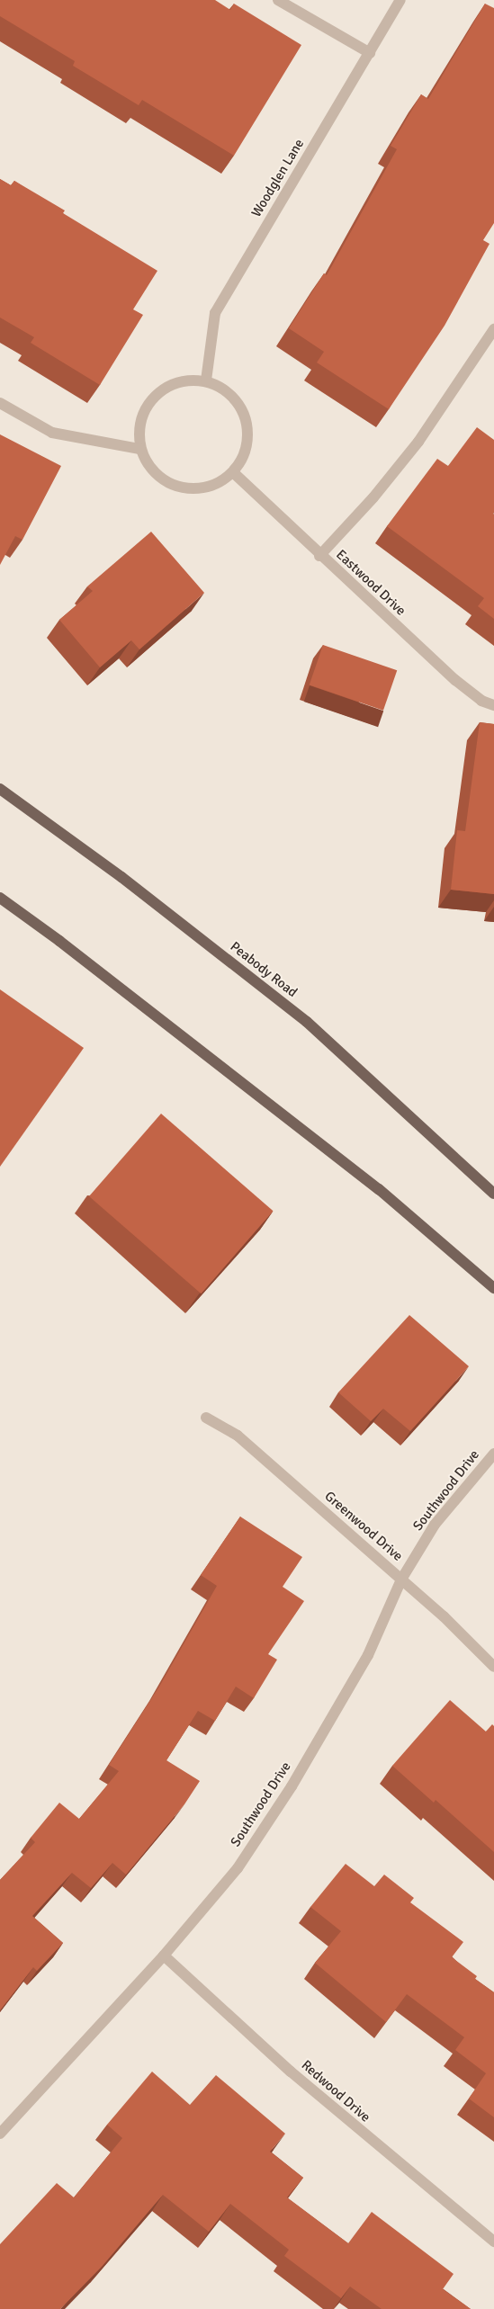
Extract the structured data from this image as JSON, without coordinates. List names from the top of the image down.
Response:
{
  "streets": {
    "main road": ["Peabody Road"],
    "street": [
      "Woodglen Lane",
      "Eastwood Drive",
      "Southwood Drive",
      "Greenwood Drive",
      "Redwood Drive"
    ]
  },
  "crossings": [
    ["Woodglen Lane", "Eastwood Drive"],
    ["Southwood Drive", "Greenwood Drive"],
    ["Southwood Drive", "Redwood Drive"]
  ]
}
